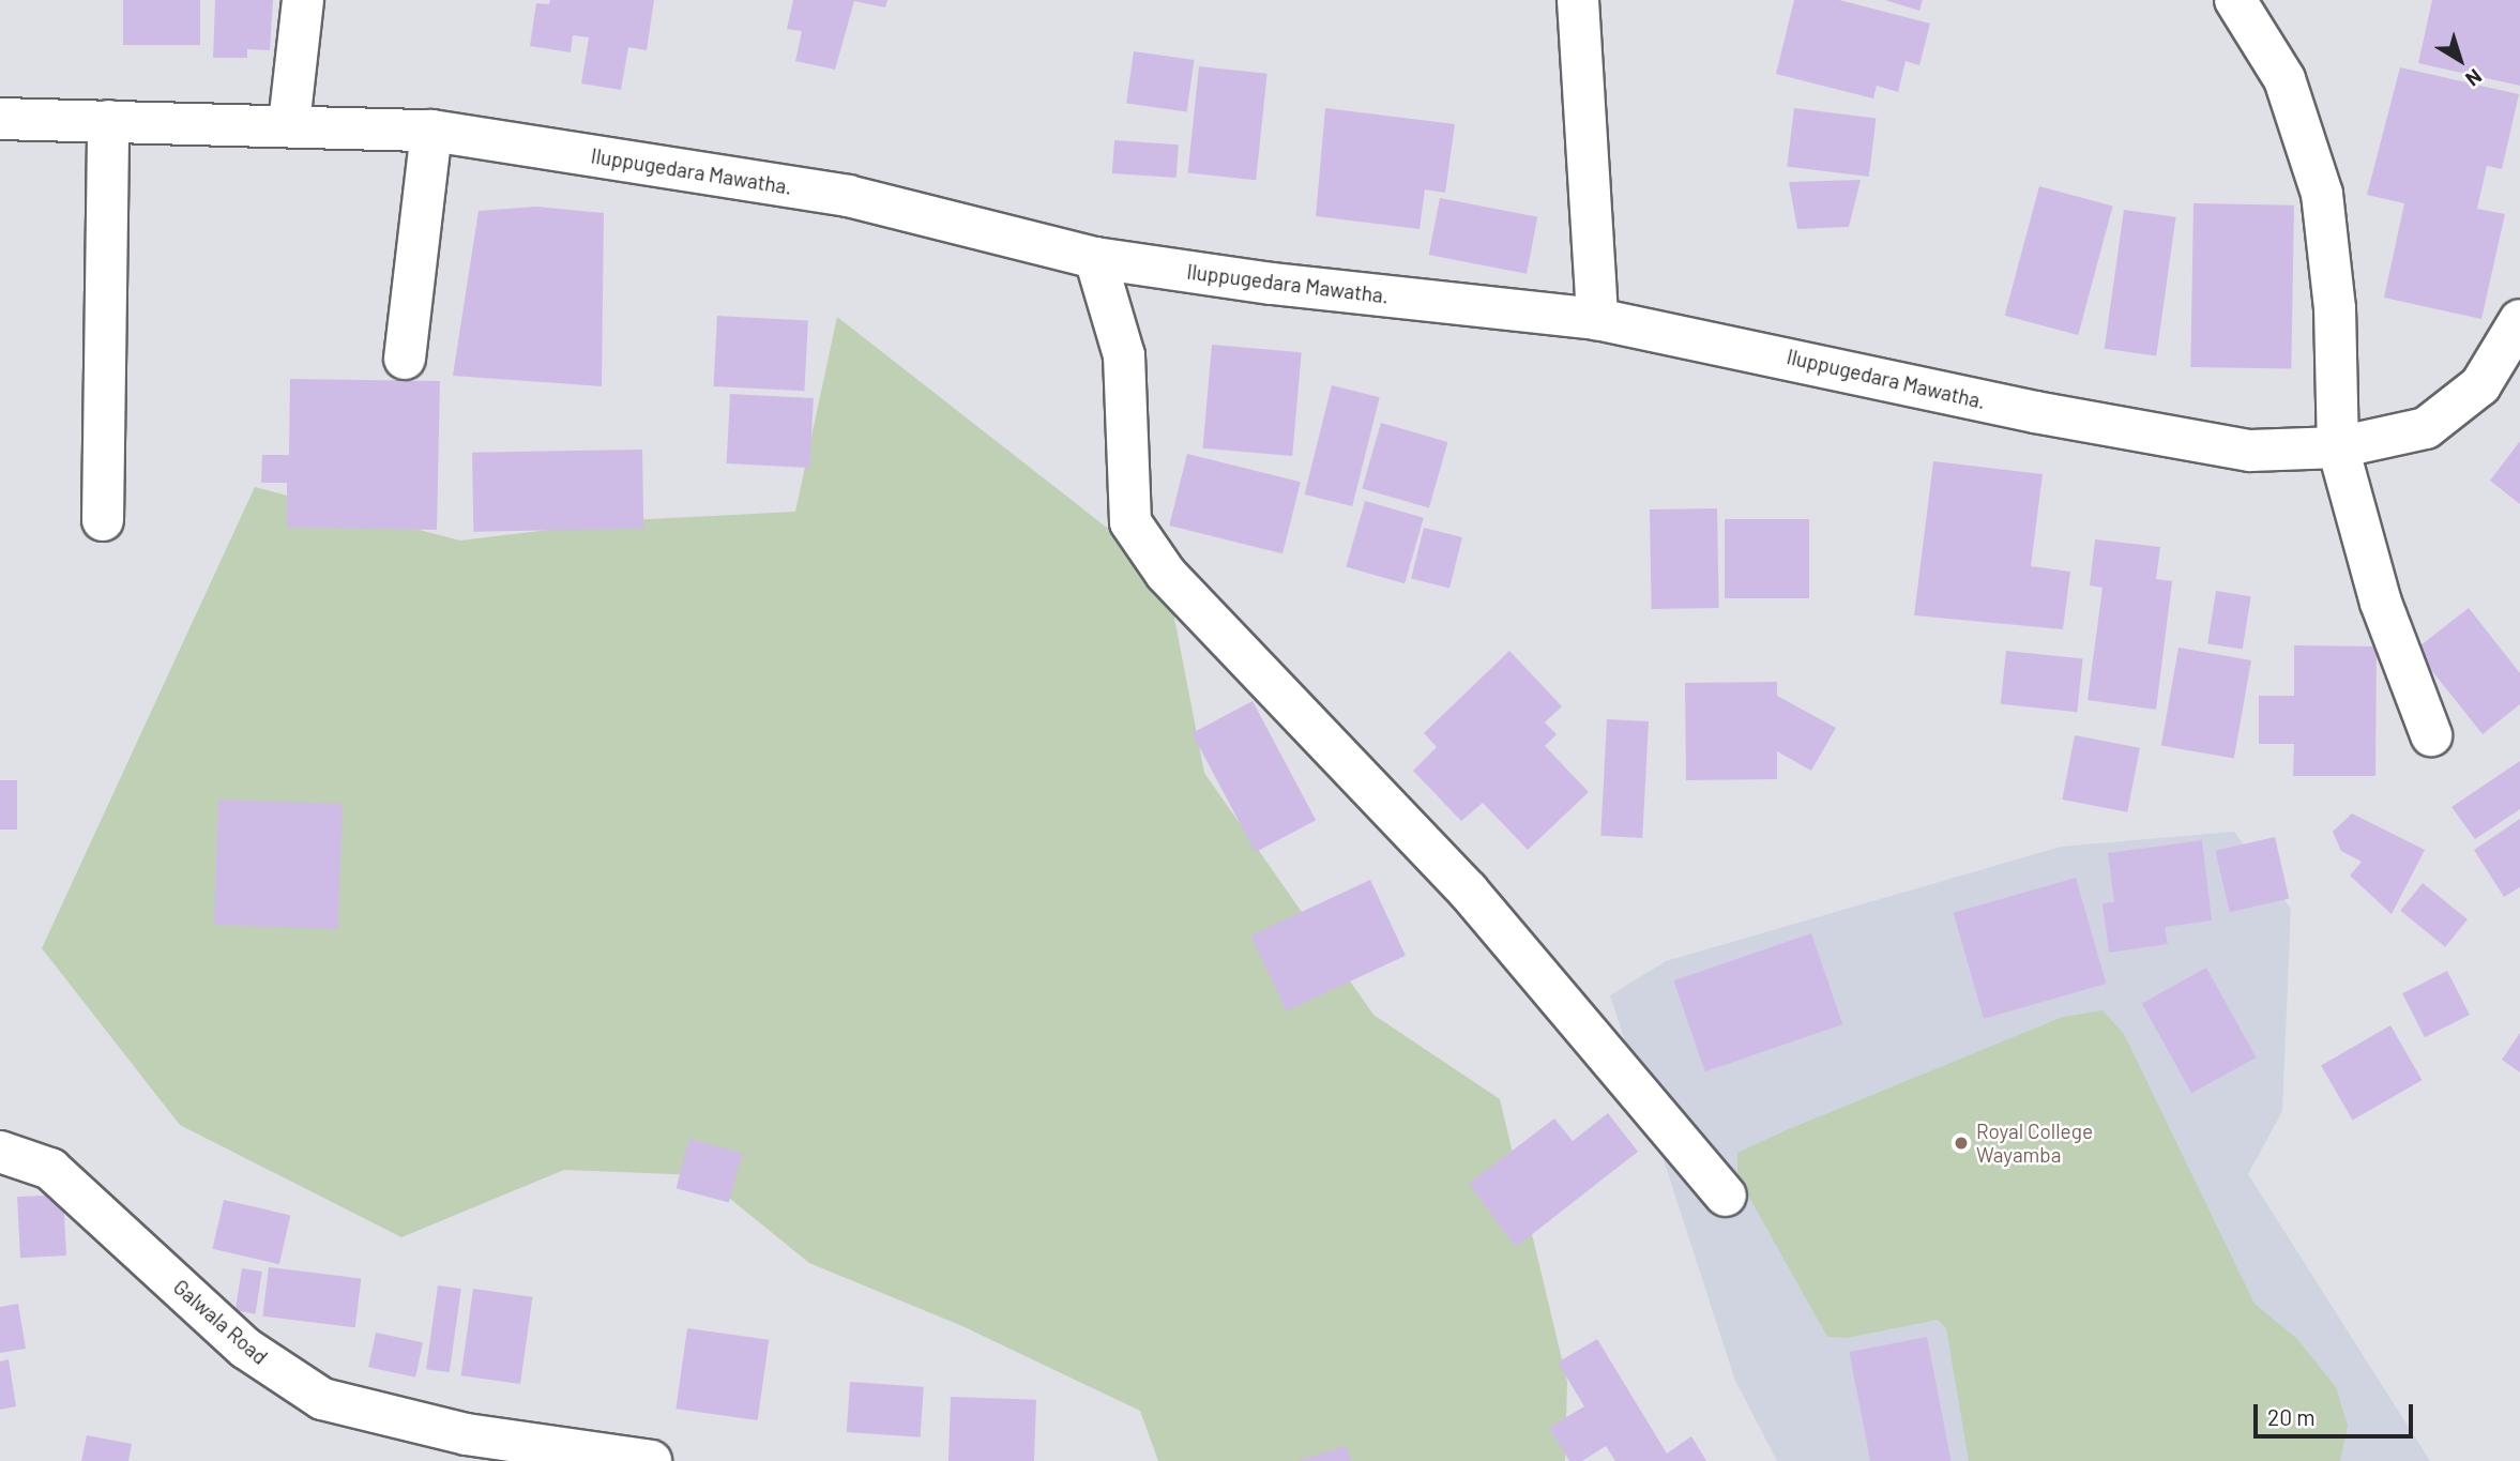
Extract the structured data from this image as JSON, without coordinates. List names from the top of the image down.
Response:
{
  "streets": {
    "street": ["Iluppugedara Mawatha.", "Galwala Road"]
  },
  "places": ["Royal College Wayamba"],
  "scale_bar": "20 m",
  "north": "bottom right"
}
